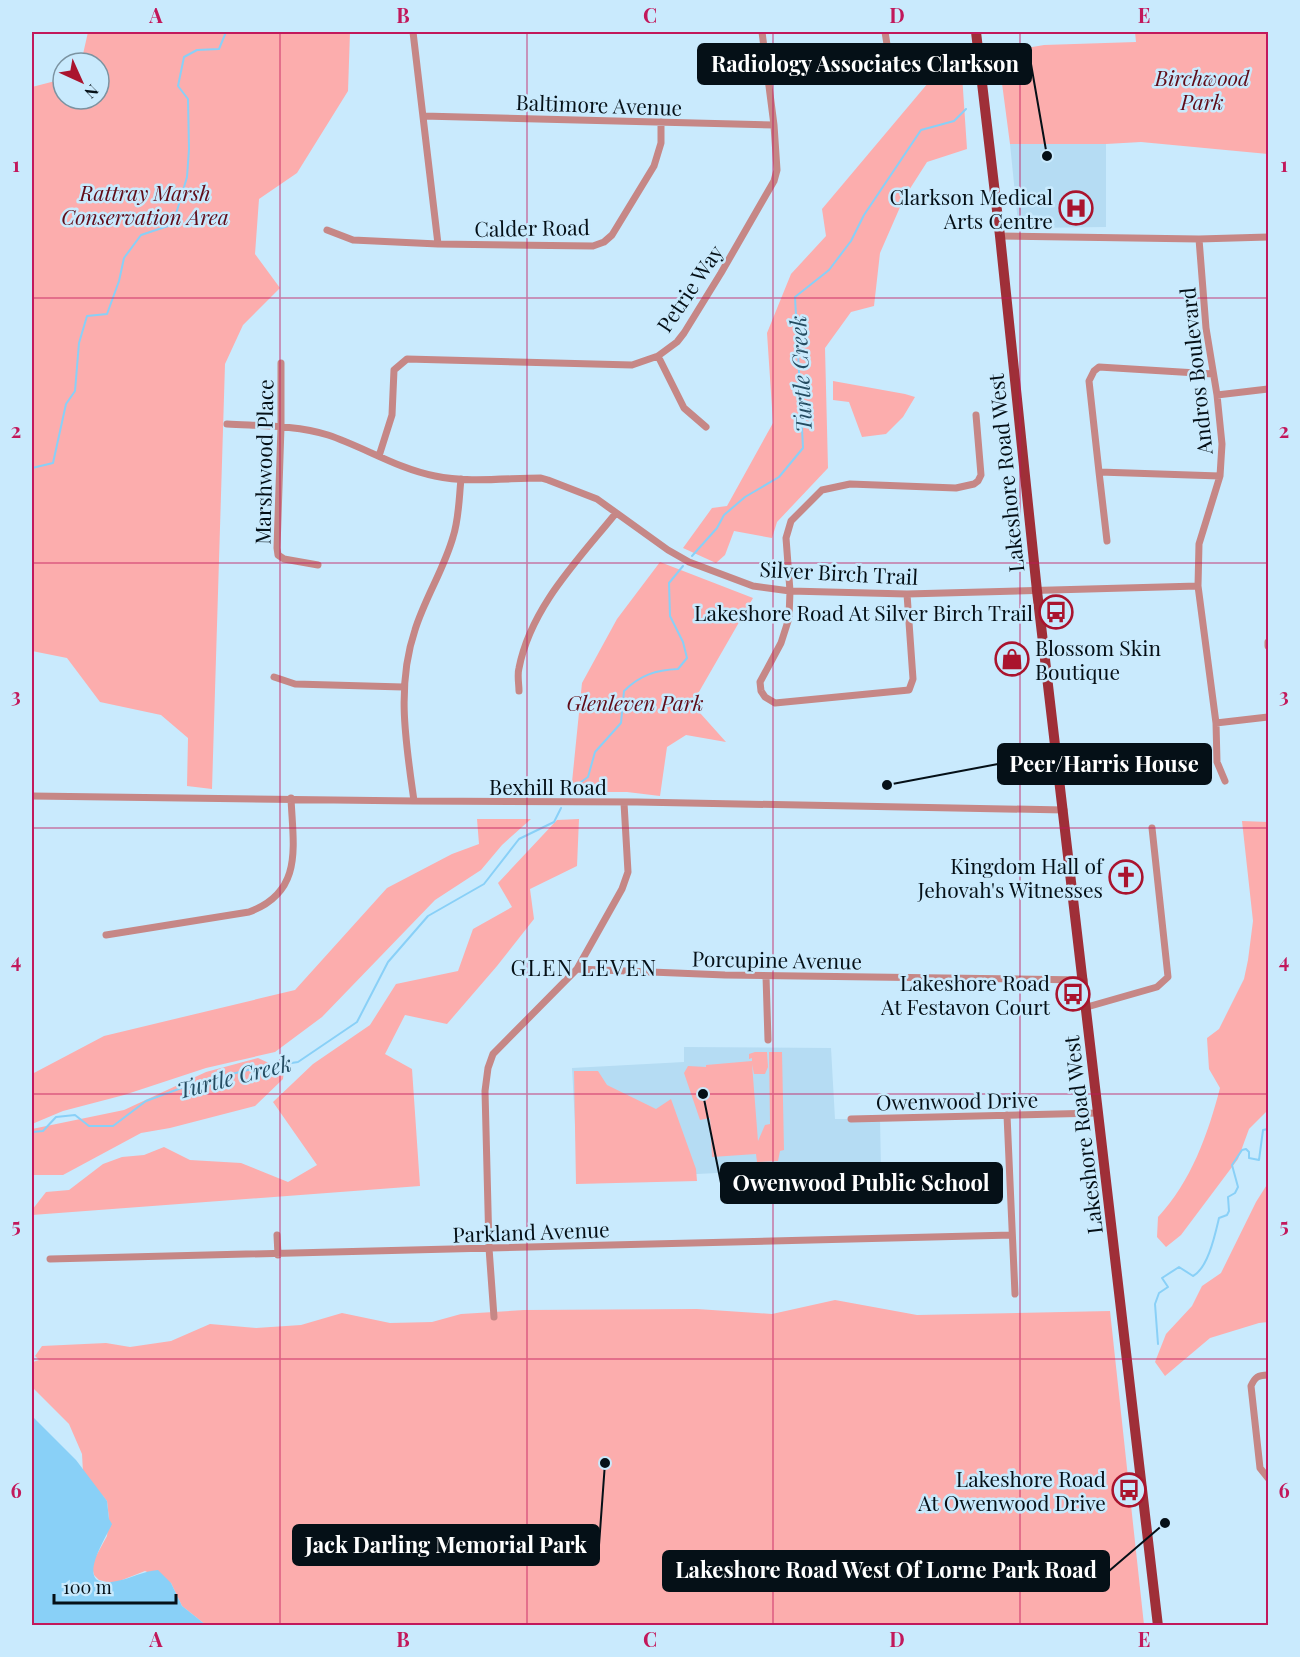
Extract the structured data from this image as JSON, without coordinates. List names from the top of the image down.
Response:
{
  "streets": {
    "main road": ["Lakeshore Road West"],
    "street": [
      "Baltimore Avenue",
      "Calder Road",
      "Petrie Way",
      "Andros Boulevard",
      "Marshwood Place",
      "Silver Birch Trail",
      "Bexhill Road",
      "Porcupine Avenue",
      "Owenwood Drive",
      "Parkland Avenue"
    ]
  },
  "crossings": [
    ["Baltimore Avenue", "Calder Road"],
    ["Baltimore Avenue", "Petrie Way"],
    ["Petrie Way", "Silver Birch Trail"],
    ["Andros Boulevard", "Silver Birch Trail"],
    ["Marshwood Place", "Silver Birch Trail"],
    ["Lakeshore Road West", "Silver Birch Trail"],
    ["Lakeshore Road West", "Bexhill Road"],
    ["Lakeshore Road West", "Porcupine Avenue"],
    ["Lakeshore Road West", "Owenwood Drive"]
  ],
  "districts": ["GLEN LEVEN"],
  "water": ["Turtle Creek"],
  "parks": ["Birchwood Park", "Rattray Marsh Conservation Area", "Glenleven Park"],
  "places": {
    "other": [
      "Radiology Associates Clarkson",
      "Peer/Harris House",
      "Owenwood Public School",
      "Jack Darling Memorial Park",
      "Lakeshore Road West Of Lorne Park Road"
    ],
    "hospital": ["Clarkson Medical Arts Centre"],
    "bus stop": ["Lakeshore Road At Silver Birch Trail", "Lakeshore Road At Festavon Court", "Lakeshore Road At Owenwood Drive"],
    "shop": ["Blossom Skin Boutique"],
    "church": ["Kingdom Hall of Jehovah's Witnesses"]
  },
  "scale_bar": "100 m",
  "north": "bottom right",
  "grid": {
    "columns": [
      "A",
      "B",
      "C",
      "D",
      "E"
    ],
    "rows": [
      "1",
      "2",
      "3",
      "4",
      "5",
      "6"
    ]
  }
}
